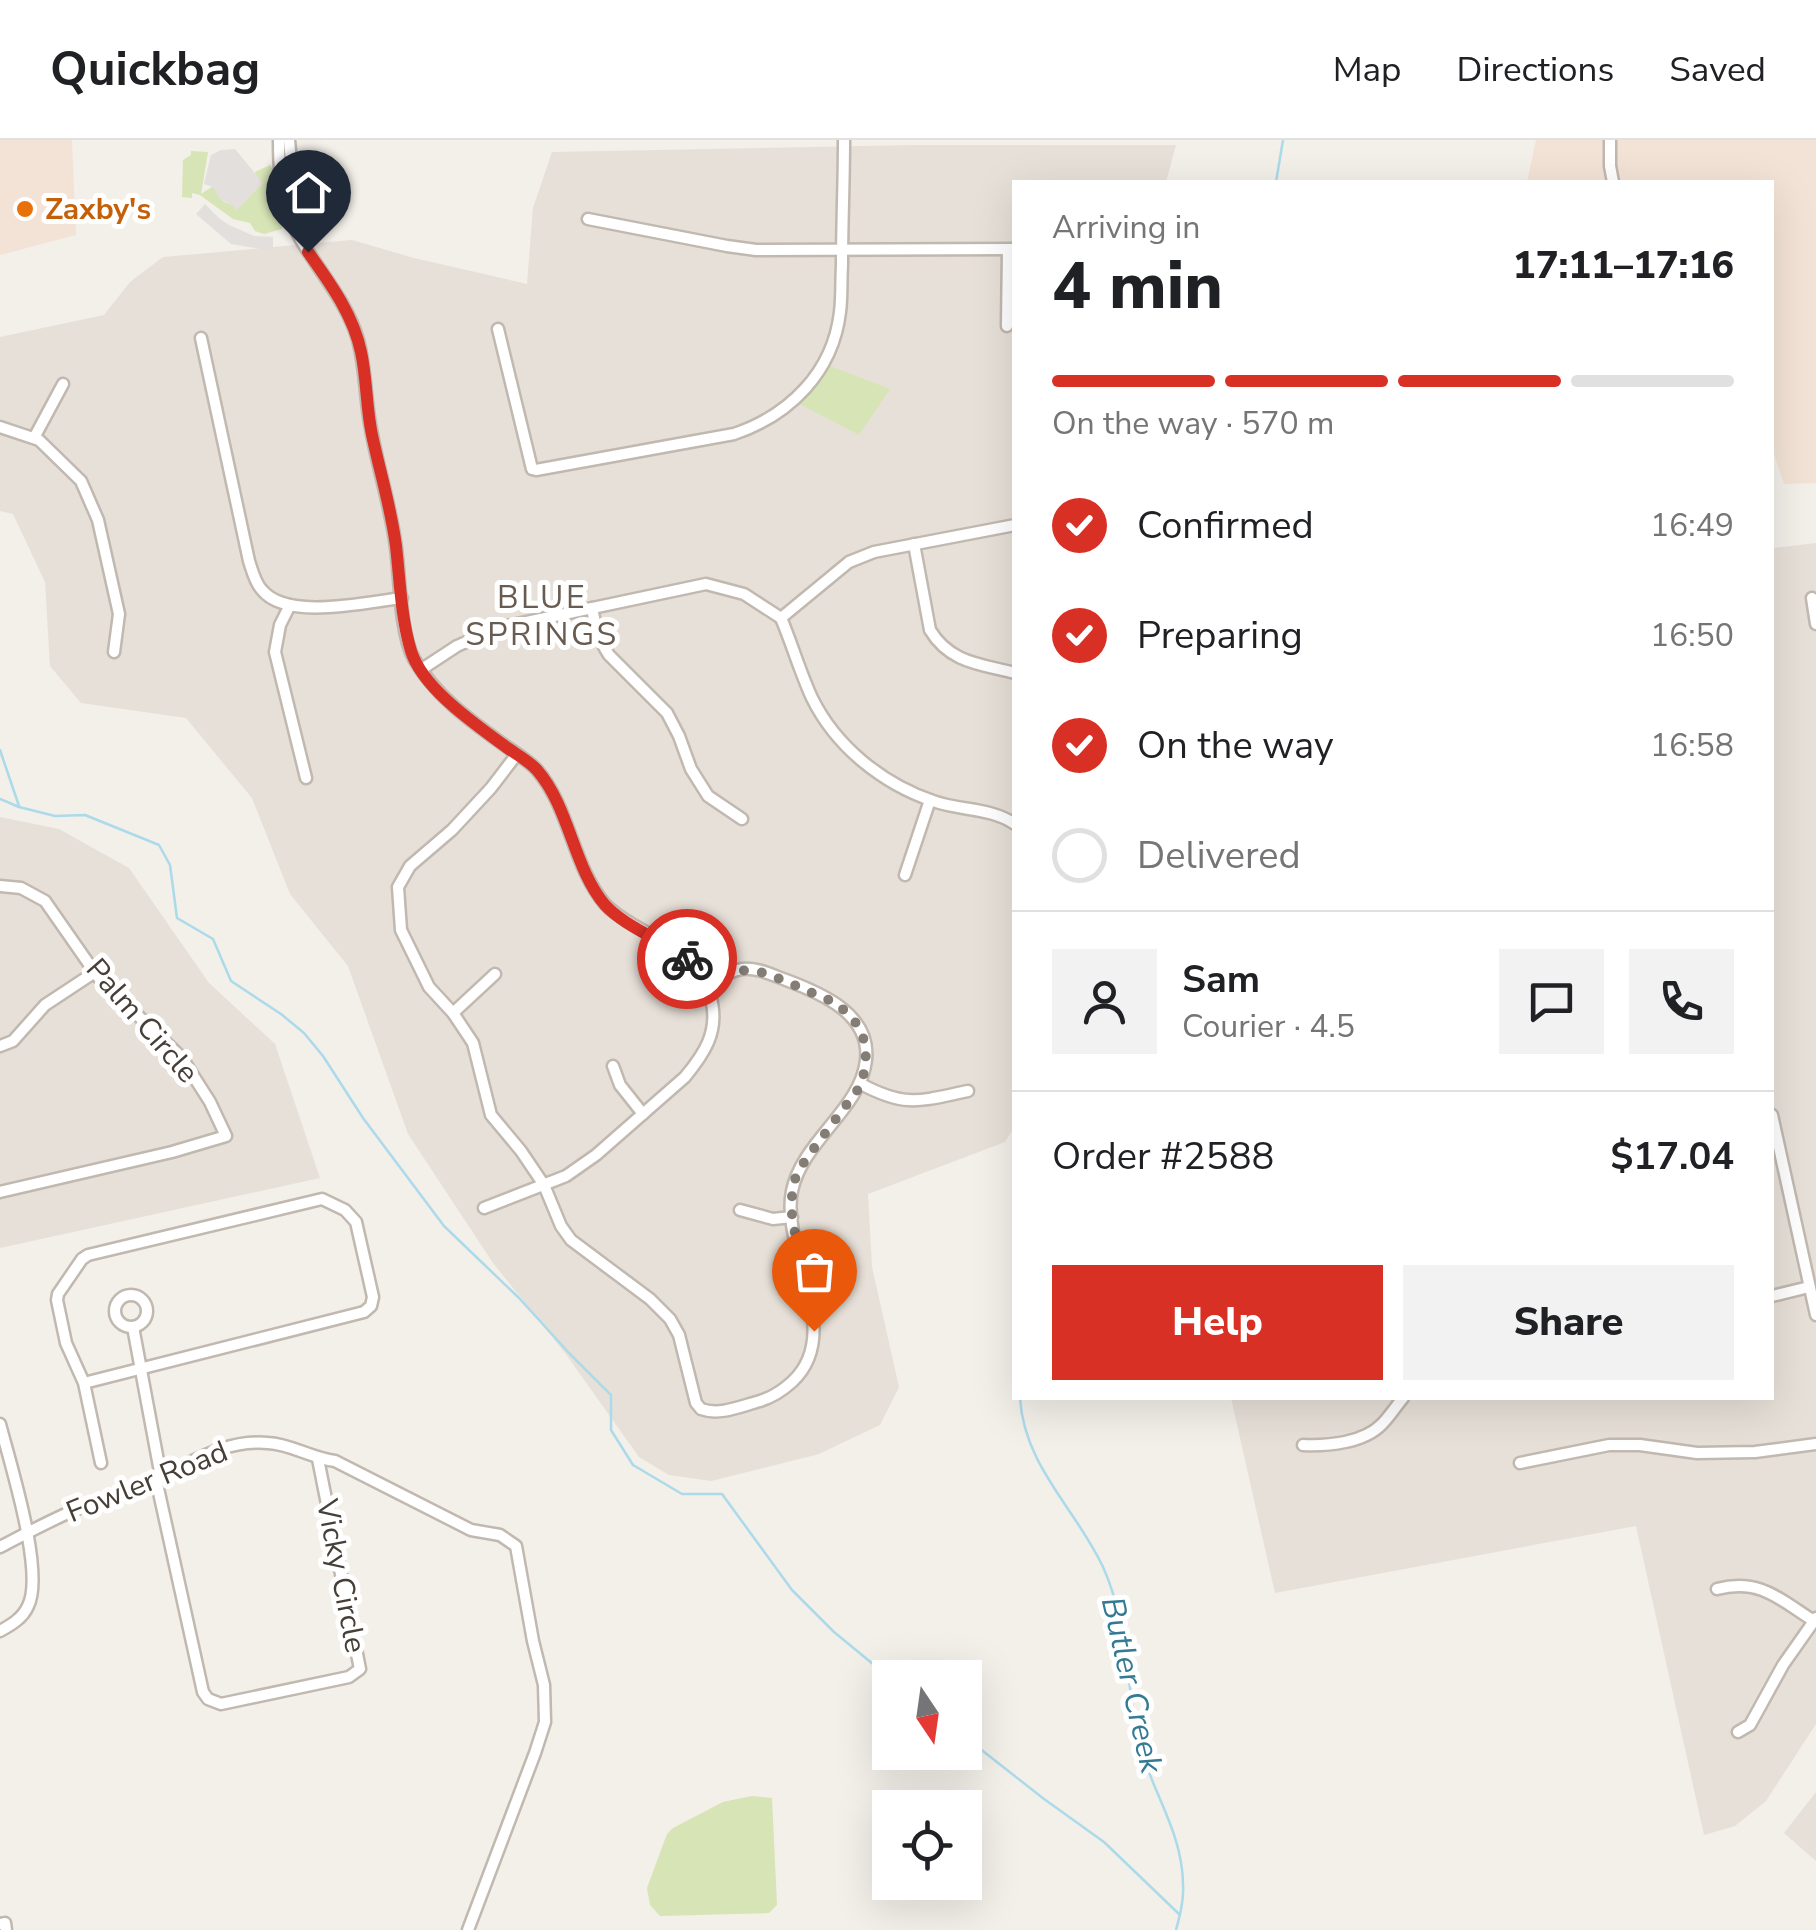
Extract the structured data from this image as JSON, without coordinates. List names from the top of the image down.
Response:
{
  "streets": {
    "street": ["Palm Circle", "Fowler Road", "Vicky Circle"]
  },
  "crossings": [
    ["Fowler Road", "Vicky Circle"]
  ],
  "districts": ["BLUE SPRINGS"],
  "water": ["Butler Creek"],
  "places": ["Zaxby's"],
  "north": "bottom",
  "page": {
    "header": "Quickbag",
    "nav": ["Map", "Directions", "Saved"],
    "heading": ["4 min", "Arriving in", "17:11–17:16"],
    "panel": [
      "Sam",
      "Courier · 4.5",
      "Order #2588",
      "$17.04"
    ],
    "bar": "On the way · 570 m",
    "list": [
      ["Confirmed", "16:49"],
      ["Preparing", "16:50"],
      ["On the way", "16:58"],
      "Delivered"
    ],
    "buttons": ["Help", "Share"]
  }
}
